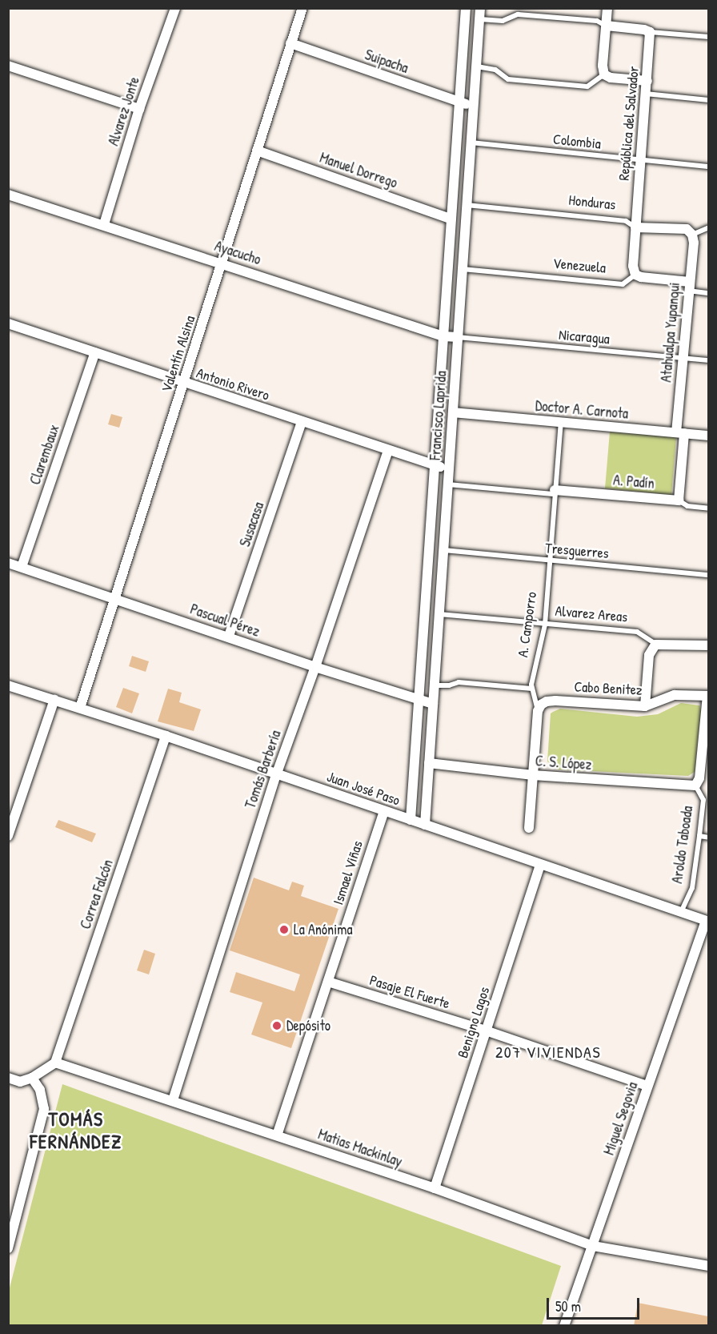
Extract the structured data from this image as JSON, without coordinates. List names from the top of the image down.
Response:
{
  "streets": {
    "street": [
      "Suipacha",
      "Alvarez Jonte",
      "República del Salvador",
      "Manuel Dorrego",
      "Honduras",
      "Ayacucho",
      "Atahualpa Yupanqui",
      "Valentín Alsina",
      "Antonio Rivero",
      "Doctor A. Carnota",
      "Francisco Laprida",
      "Clarembaux",
      "A. Padín",
      "Susacasa",
      "Pascual Pérez",
      "A. Camporro",
      "Cabo Benitez",
      "C. S. López",
      "Tomás Barbería",
      "Juan José Paso",
      "Aroldo Taboada",
      "Ismael Viñas",
      "Correa Falcón",
      "Pasaje El Fuerte",
      "Benigno Lagos",
      "Miguel Segovia",
      "Matias Mackinlay"
    ],
    "lane": [
      "Colombia",
      "Venezuela",
      "Nicaragua",
      "Tresguerres",
      "Alvarez Areas"
    ]
  },
  "crossings": [
    ["Suipacha", "Valentín Alsina"],
    ["Suipacha", "Francisco Laprida"],
    ["Alvarez Jonte", "Ayacucho"],
    ["República del Salvador", "Colombia"],
    ["República del Salvador", "Honduras"],
    ["República del Salvador", "Venezuela"],
    ["Colombia", "Francisco Laprida"],
    ["Manuel Dorrego", "Valentín Alsina"],
    ["Manuel Dorrego", "Francisco Laprida"],
    ["Honduras", "Atahualpa Yupanqui"],
    ["Honduras", "Francisco Laprida"],
    ["Ayacucho", "Nicaragua"],
    ["Ayacucho", "Valentín Alsina"],
    ["Ayacucho", "Francisco Laprida"],
    ["Venezuela", "Francisco Laprida"],
    ["Atahualpa Yupanqui", "Nicaragua"],
    ["Atahualpa Yupanqui", "Doctor A. Carnota"],
    ["Atahualpa Yupanqui", "A. Padín"],
    ["Nicaragua", "Francisco Laprida"],
    ["Valentín Alsina", "Antonio Rivero"],
    ["Valentín Alsina", "Pascual Pérez"],
    ["Valentín Alsina", "Juan José Paso"],
    ["Antonio Rivero", "Francisco Laprida"],
    ["Antonio Rivero", "Clarembaux"],
    ["Antonio Rivero", "Susacasa"],
    ["Antonio Rivero", "Tomás Barbería"],
    ["Doctor A. Carnota", "Francisco Laprida"],
    ["Doctor A. Carnota", "A. Camporro"],
    ["Francisco Laprida", "A. Padín"],
    ["Francisco Laprida", "Tresguerres"],
    ["Francisco Laprida", "Alvarez Areas"],
    ["Francisco Laprida", "Pascual Pérez"],
    ["Francisco Laprida", "C. S. López"],
    ["Francisco Laprida", "Juan José Paso"],
    ["Clarembaux", "Pascual Pérez"],
    ["A. Padín", "A. Camporro"],
    ["Susacasa", "Pascual Pérez"],
    ["Tresguerres", "A. Camporro"],
    ["Alvarez Areas", "A. Camporro"],
    ["Pascual Pérez", "Tomás Barbería"],
    ["A. Camporro", "Cabo Benitez"],
    ["A. Camporro", "C. S. López"],
    ["Cabo Benitez", "Aroldo Taboada"],
    ["C. S. López", "Aroldo Taboada"],
    ["Tomás Barbería", "Juan José Paso"],
    ["Tomás Barbería", "Matias Mackinlay"],
    ["Juan José Paso", "Aroldo Taboada"],
    ["Juan José Paso", "Ismael Viñas"],
    ["Juan José Paso", "Correa Falcón"],
    ["Juan José Paso", "Benigno Lagos"],
    ["Juan José Paso", "Miguel Segovia"],
    ["Ismael Viñas", "Pasaje El Fuerte"],
    ["Ismael Viñas", "Matias Mackinlay"],
    ["Correa Falcón", "Matias Mackinlay"],
    ["Pasaje El Fuerte", "Benigno Lagos"],
    ["Pasaje El Fuerte", "Miguel Segovia"],
    ["Benigno Lagos", "Matias Mackinlay"],
    ["Miguel Segovia", "Matias Mackinlay"]
  ],
  "districts": ["207 VIVIENDAS", "TOMÁS FERNÁNDEZ"],
  "places": ["La Anónima", "Depósito"],
  "scale_bar": "50 m"
}
